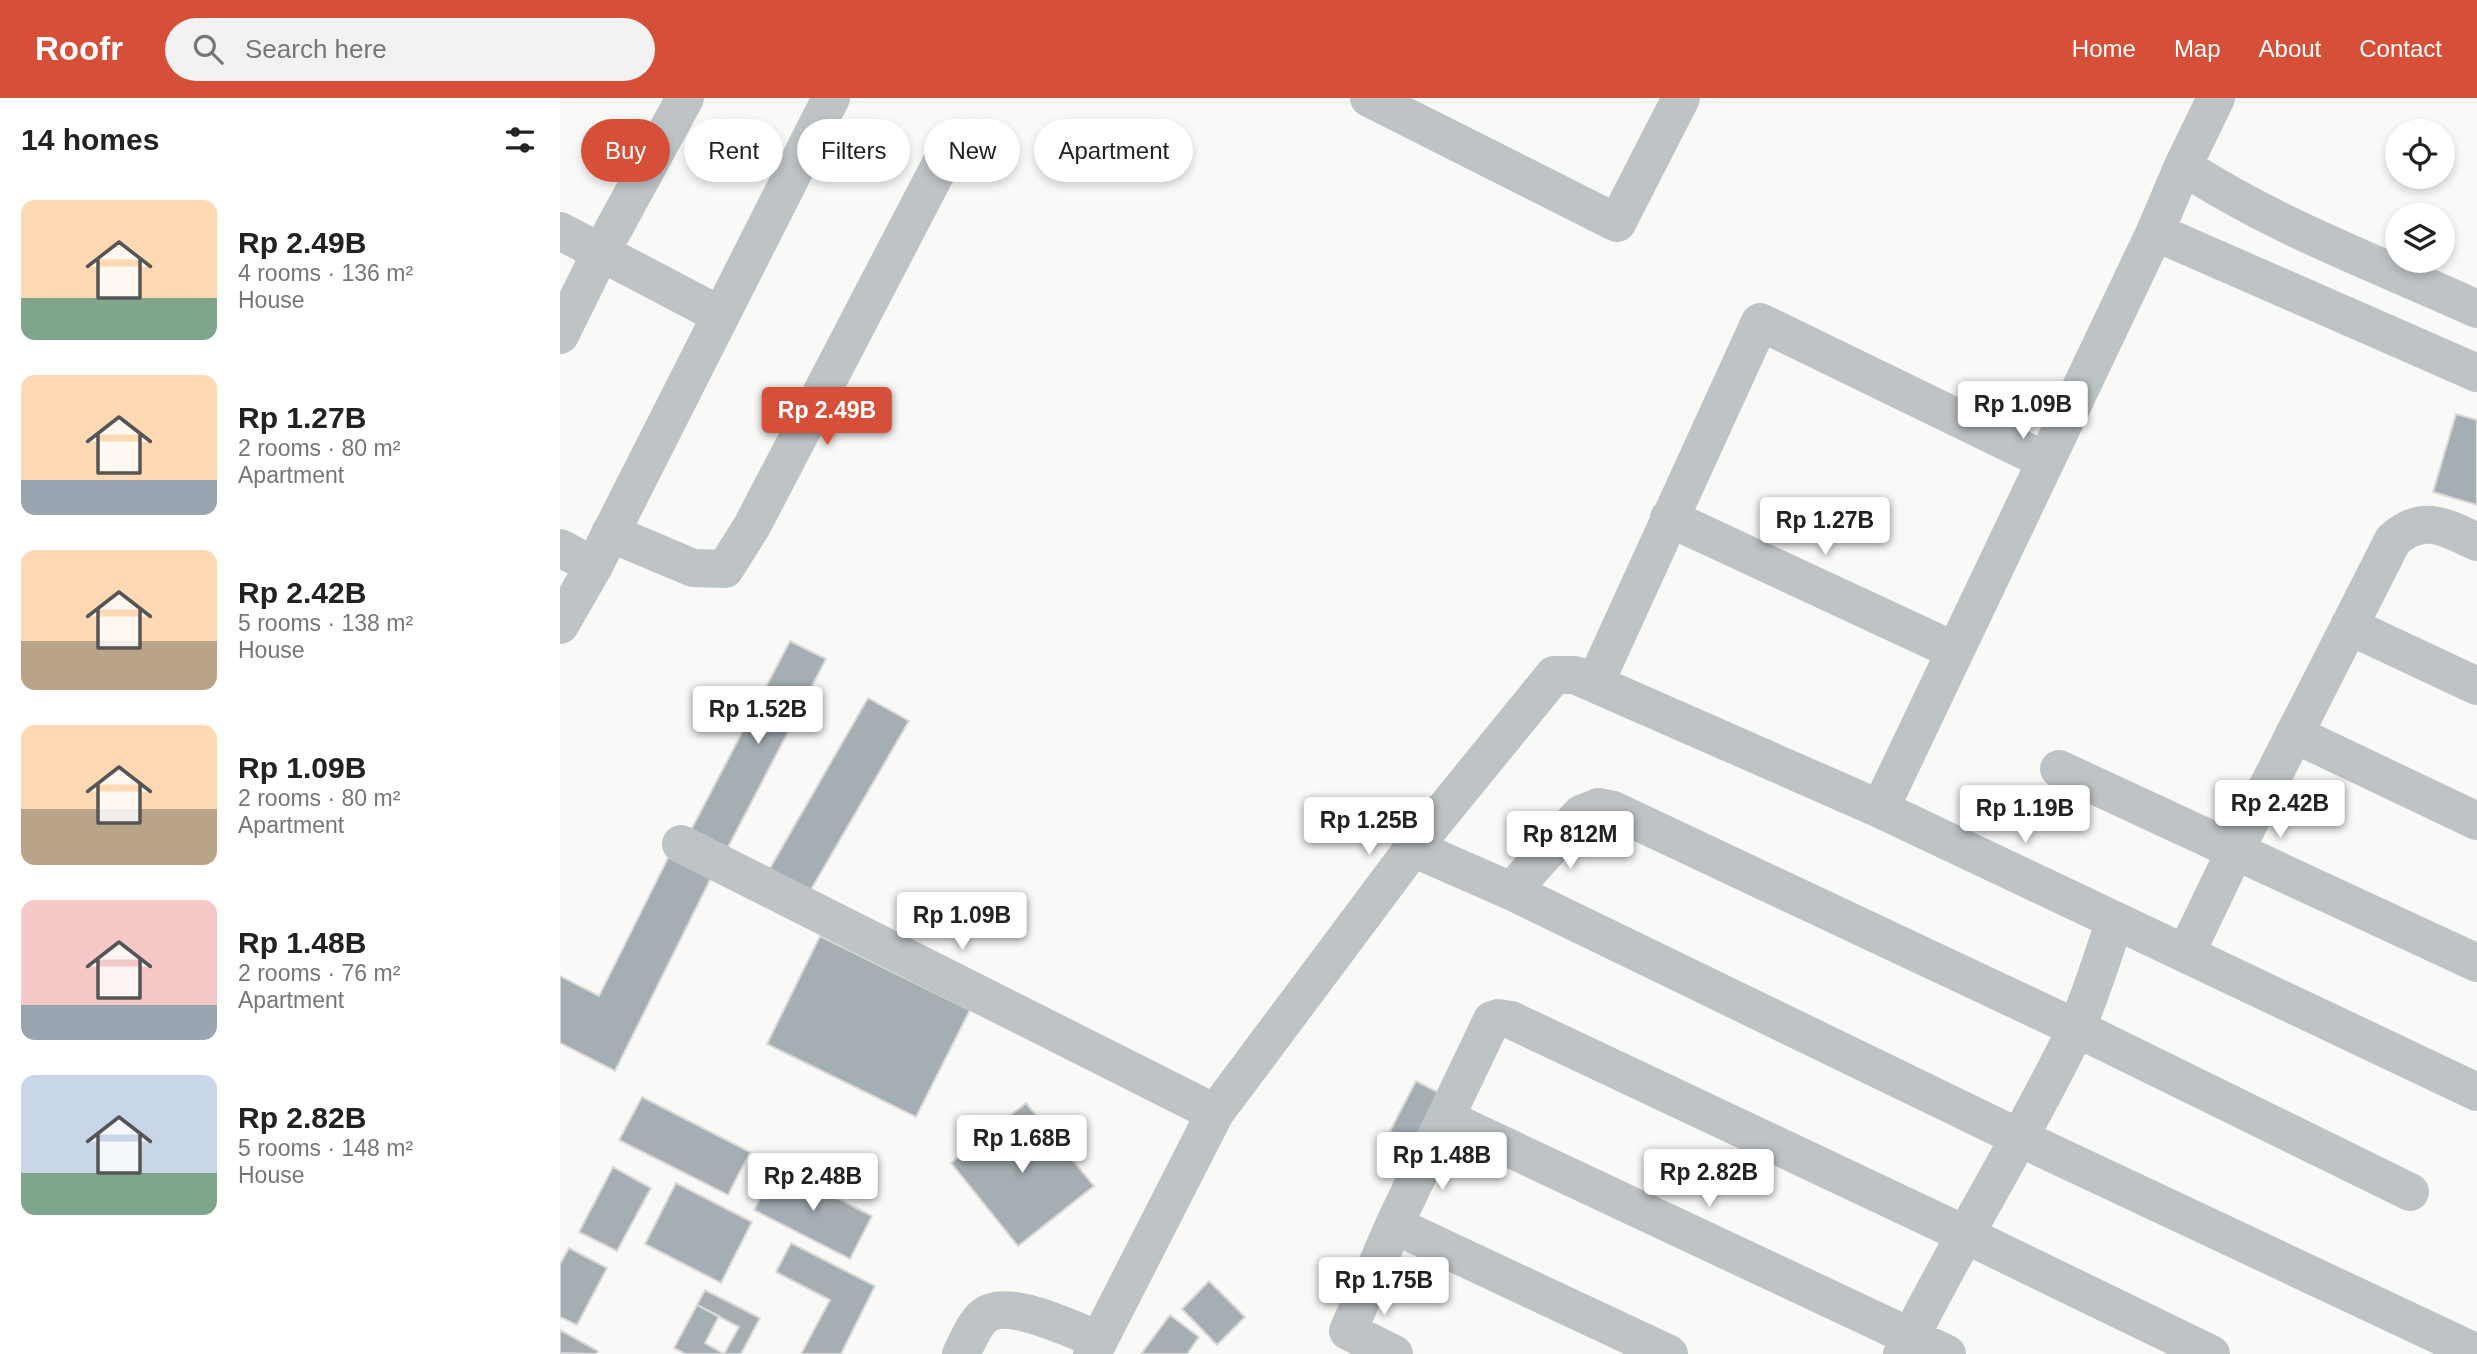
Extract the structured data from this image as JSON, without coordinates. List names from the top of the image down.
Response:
{
  "page": {
    "header": "Roofr",
    "search": "Search here",
    "nav": [
      "Home",
      "Map",
      "About",
      "Contact"
    ],
    "heading": "14 homes",
    "chip": [
      "Buy",
      "Rent",
      "Filters",
      "New",
      "Apartment"
    ],
    "list": [
      {
        "name": "Rp 2.49B",
        "note": "4 rooms · 136 m² · House"
      },
      {
        "name": "Rp 1.27B",
        "note": "2 rooms · 80 m² · Apartment"
      },
      {
        "name": "Rp 2.42B",
        "note": "5 rooms · 138 m² · House"
      },
      {
        "name": "Rp 1.09B",
        "note": "2 rooms · 80 m² · Apartment"
      },
      {
        "name": "Rp 1.48B",
        "note": "2 rooms · 76 m² · Apartment"
      },
      {
        "name": "Rp 2.82B",
        "note": "5 rooms · 148 m² · House"
      }
    ],
    "price": [
      "Rp 1.09B",
      "Rp 2.49B",
      "Rp 1.27B",
      "Rp 1.52B",
      "Rp 2.42B",
      "Rp 1.19B",
      "Rp 1.25B",
      "Rp 812M",
      "Rp 1.09B",
      "Rp 1.68B",
      "Rp 1.48B",
      "Rp 2.82B",
      "Rp 2.48B",
      "Rp 1.75B"
    ]
  }
}
